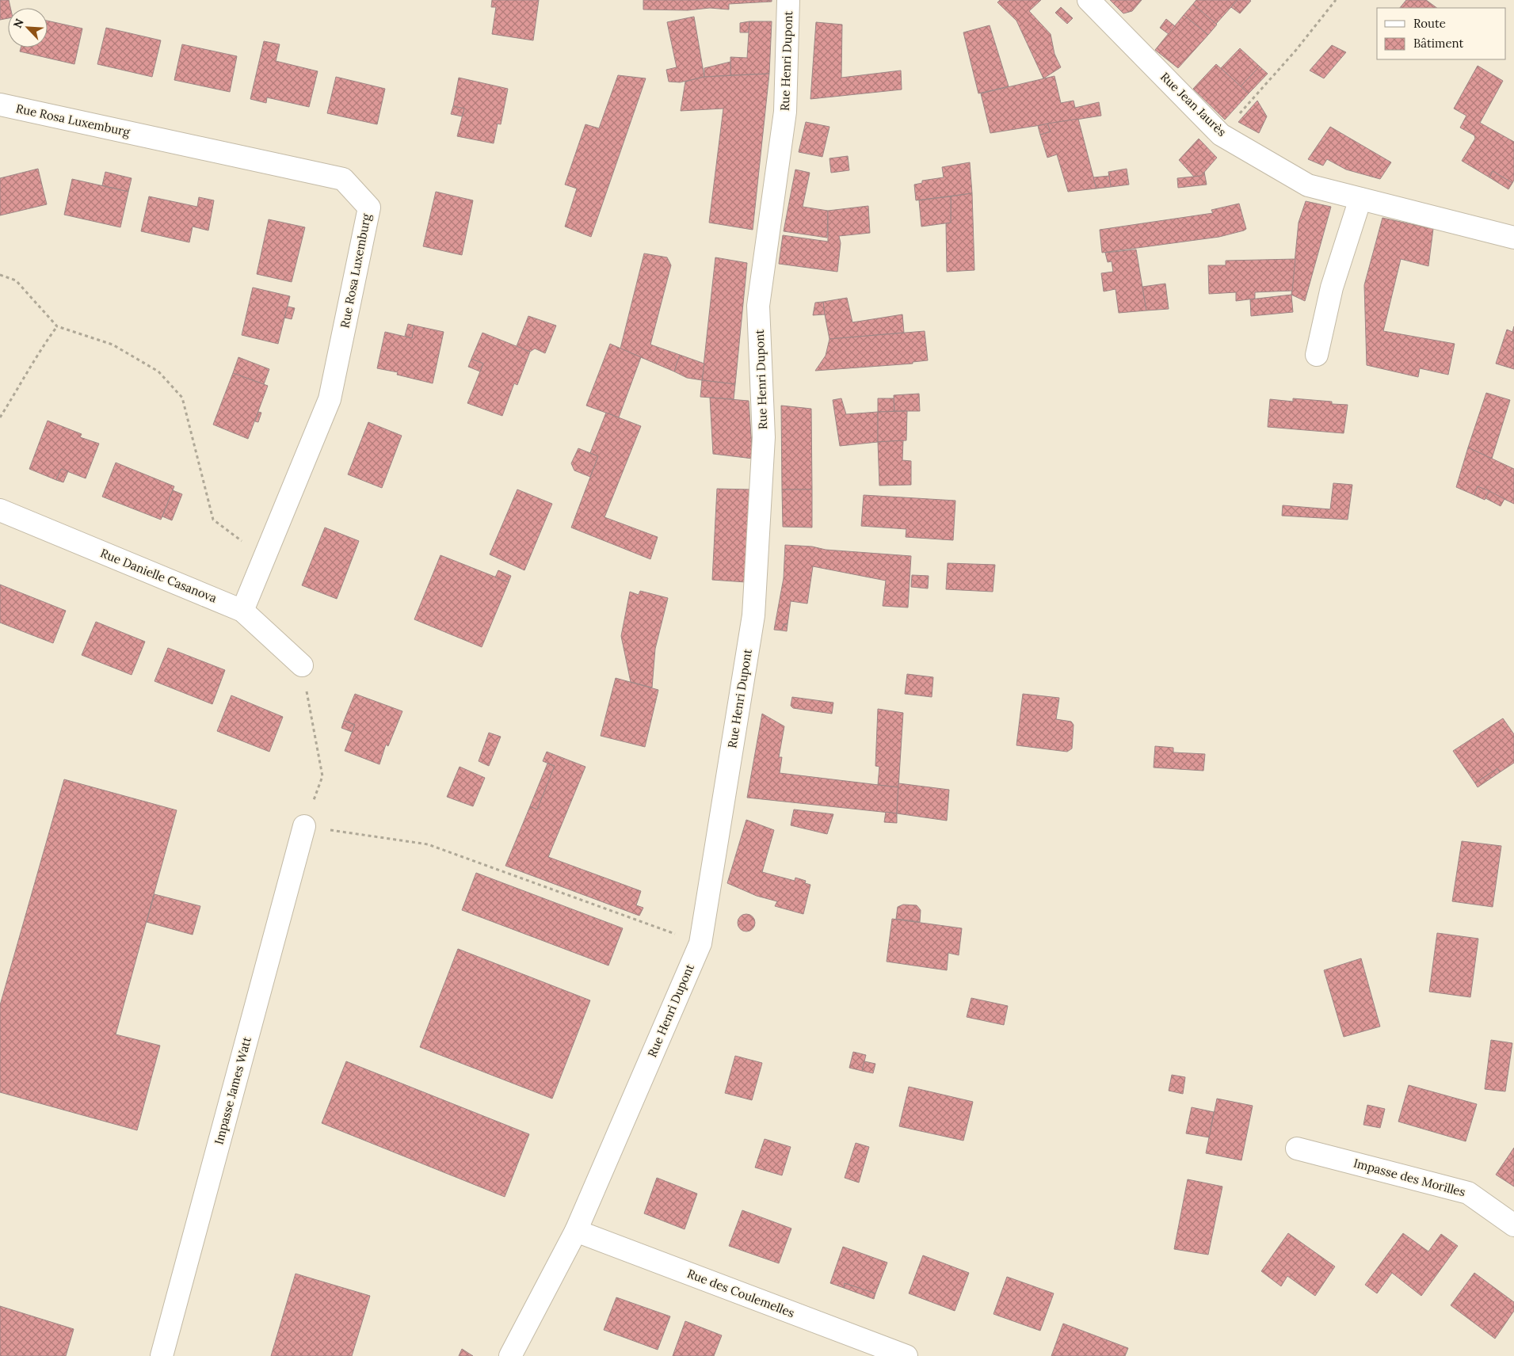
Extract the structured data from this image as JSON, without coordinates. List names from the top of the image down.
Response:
{
  "streets": {
    "street": [
      "Rue Henri Dupont",
      "Rue Jean Jaurès",
      "Rue Rosa Luxemburg",
      "Rue Danielle Casanova",
      "Impasse James Watt",
      "Impasse des Morilles",
      "Rue des Coulemelles"
    ]
  },
  "crossings": [
    ["Rue Henri Dupont", "Rue des Coulemelles"],
    ["Rue Rosa Luxemburg", "Rue Danielle Casanova"]
  ],
  "legend": ["Route", "Bâtiment"],
  "north": "top left"
}
